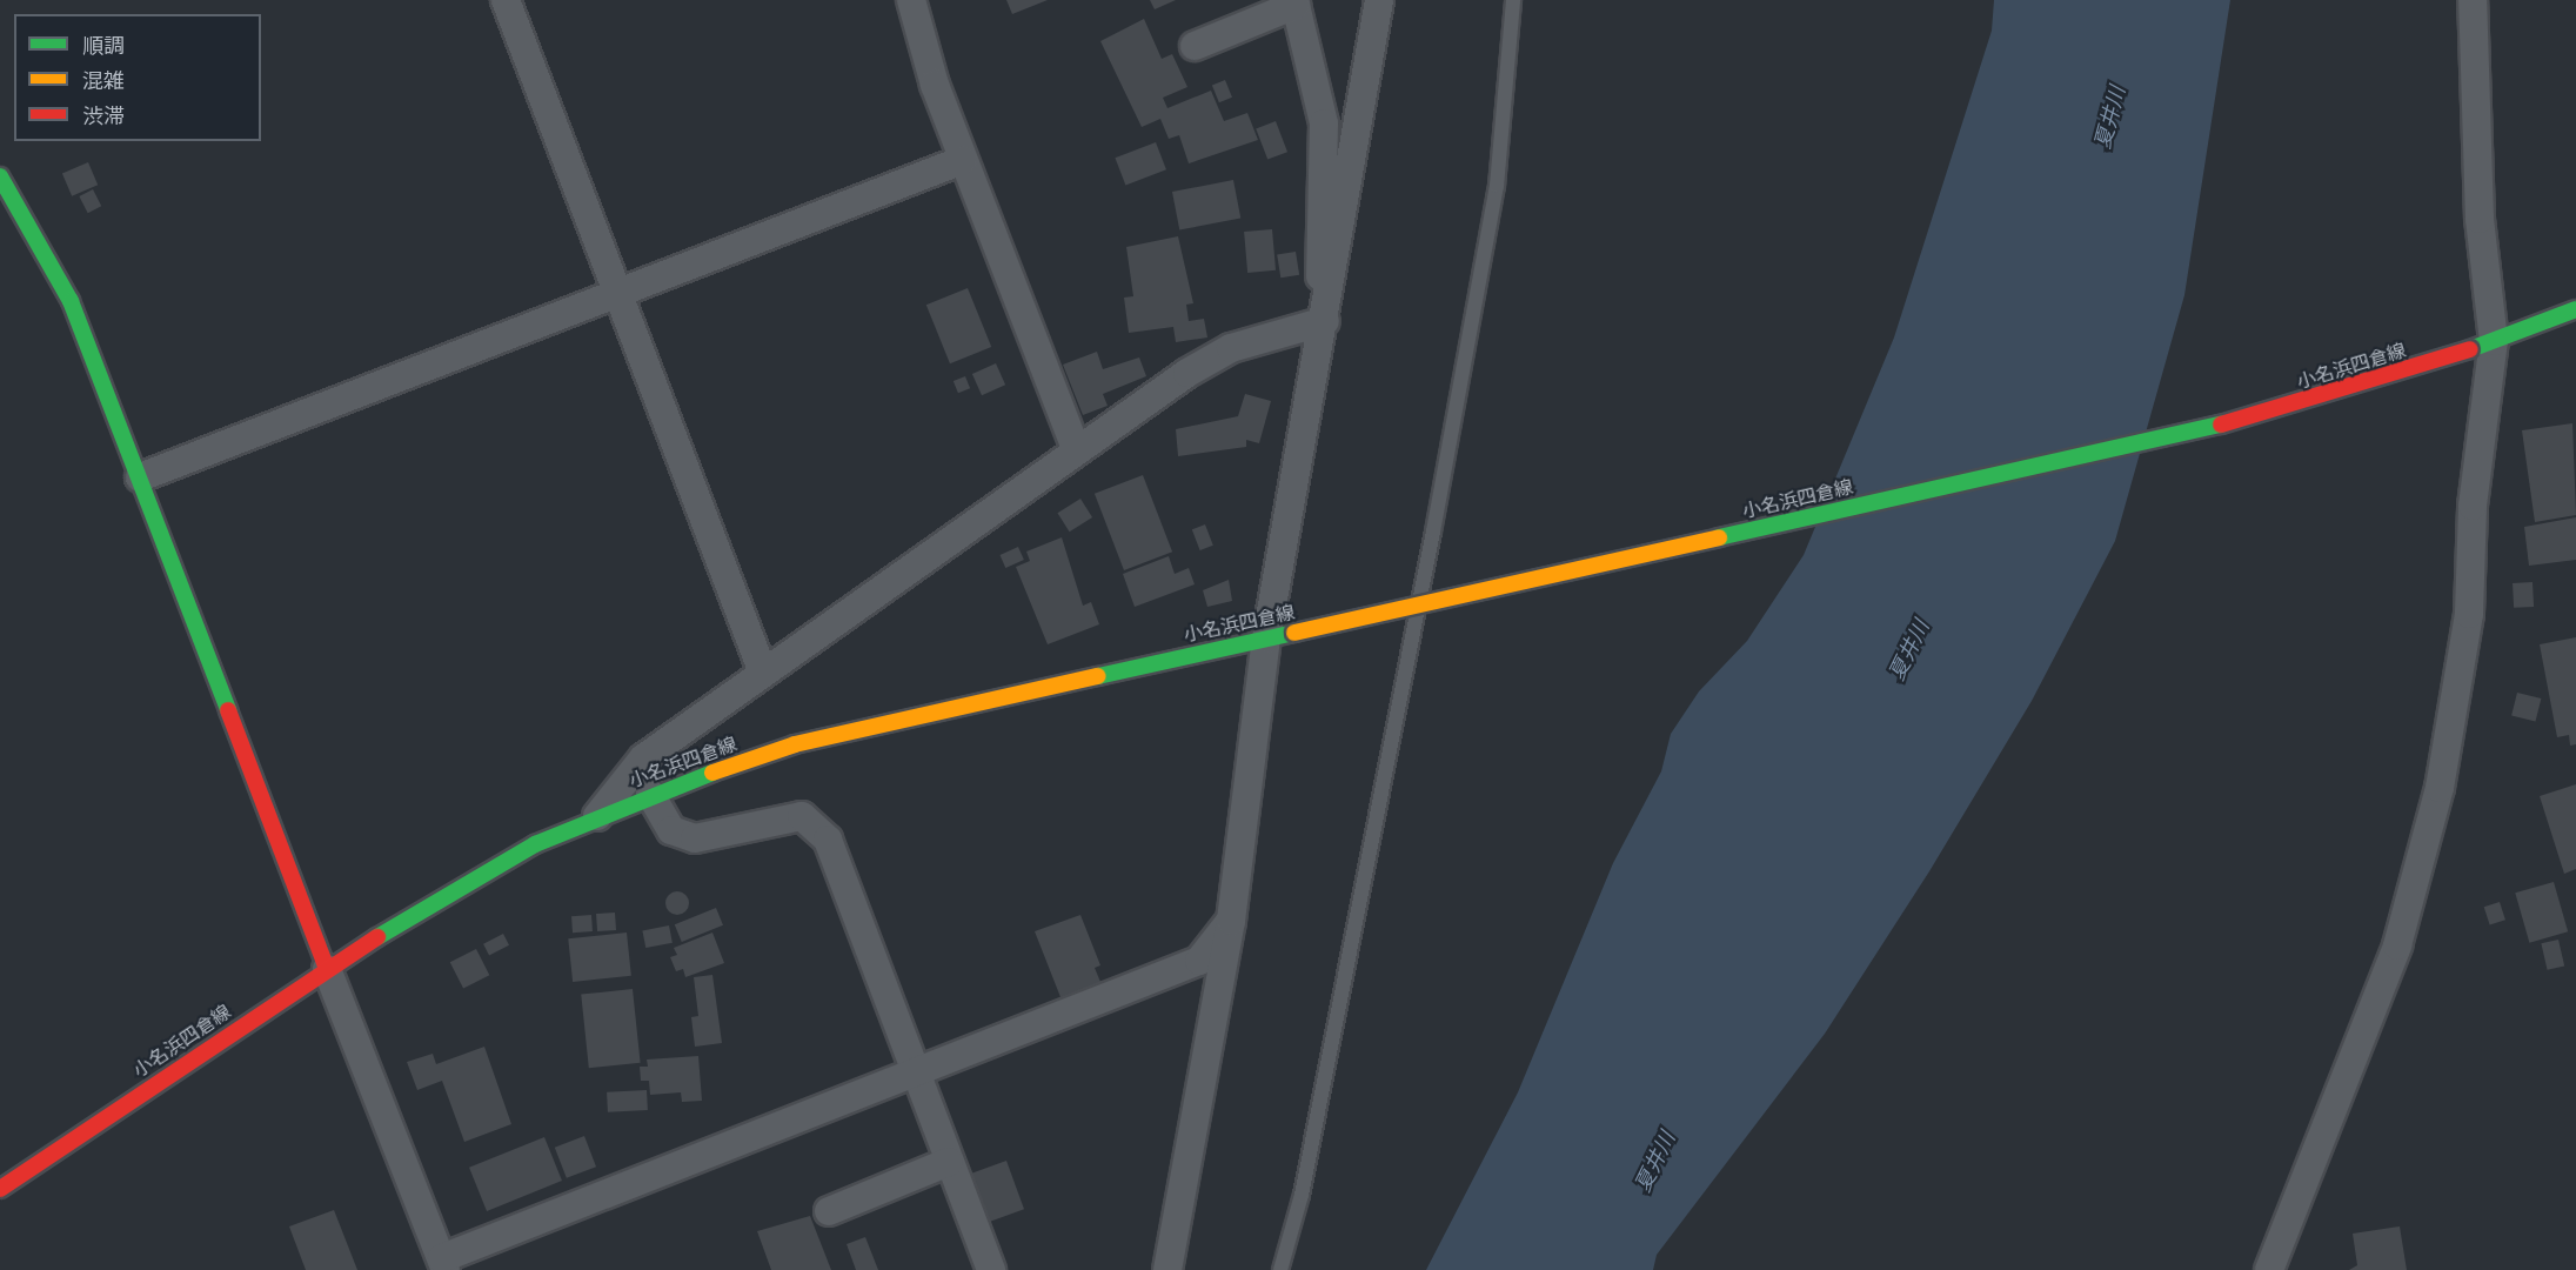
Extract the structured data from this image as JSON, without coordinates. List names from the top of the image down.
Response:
{
  "streets": {
    "main road": ["小名浜四倉線"]
  },
  "water": ["夏井川"],
  "legend": ["順調", "混雑", "渋滞"]
}
